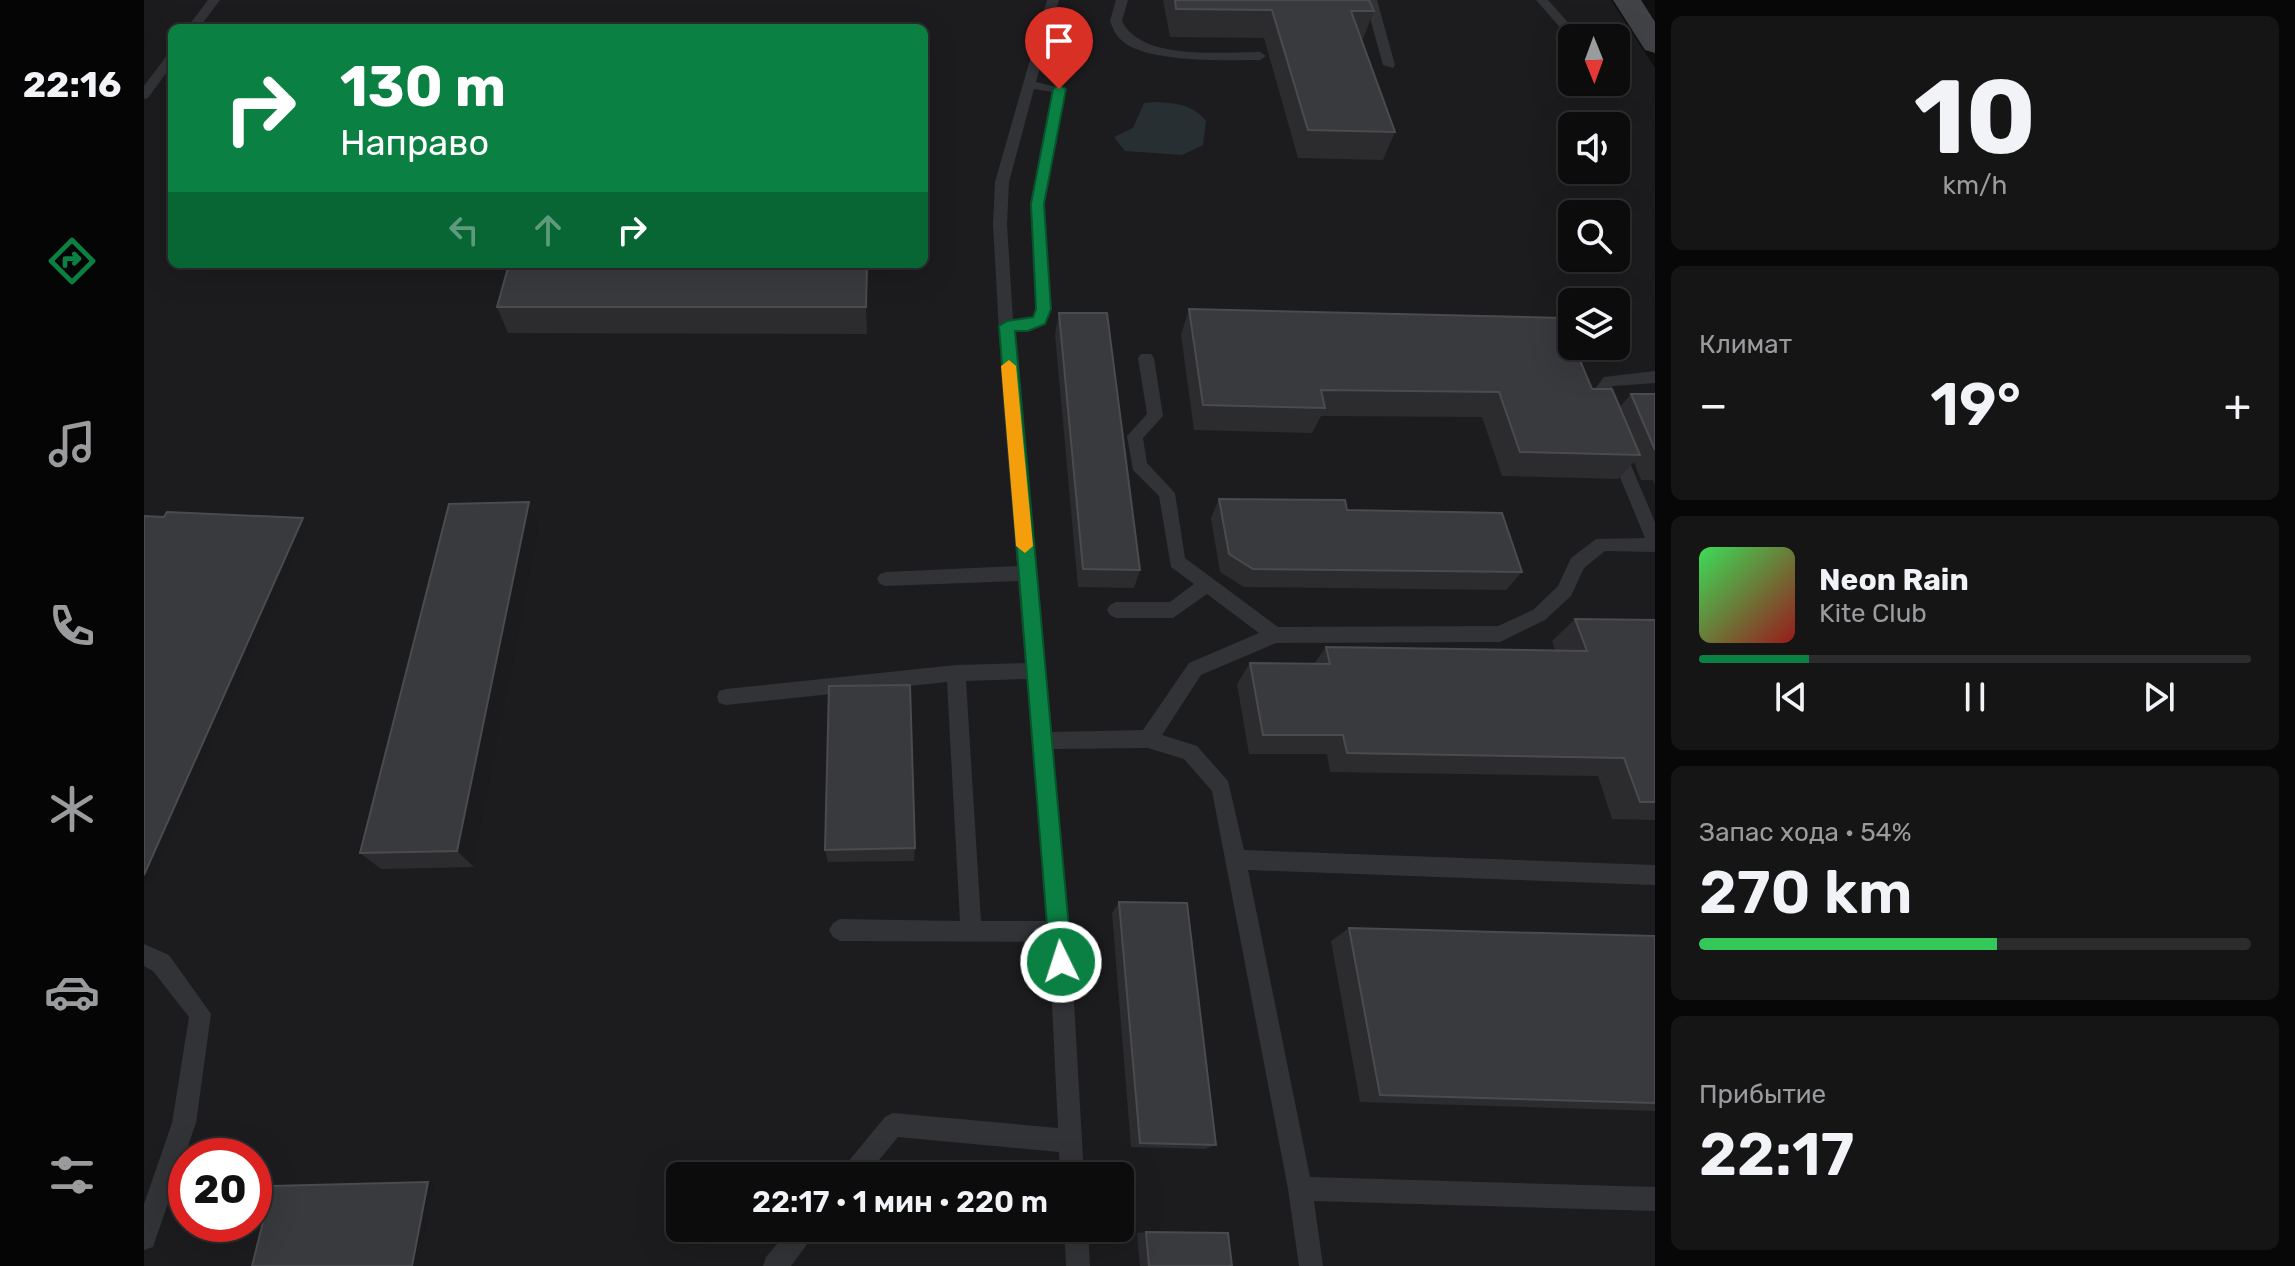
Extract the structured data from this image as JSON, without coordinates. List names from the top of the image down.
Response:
{
  "north": "bottom",
  "page": {
    "tabs": "22:16",
    "tile": [
      ["10", "km/h"],
      "Климат",
      ["Запас хода · 54%", "270 km"],
      ["Прибытие", "22:17"]
    ],
    "turn": ["130 m", "Направо"],
    "heat": ["−", "19°", "+"],
    "song": ["Neon Rain", "Kite Club"],
    "limit": "20",
    "trip": "22:17 · 1 мин · 220 m"
  }
}
